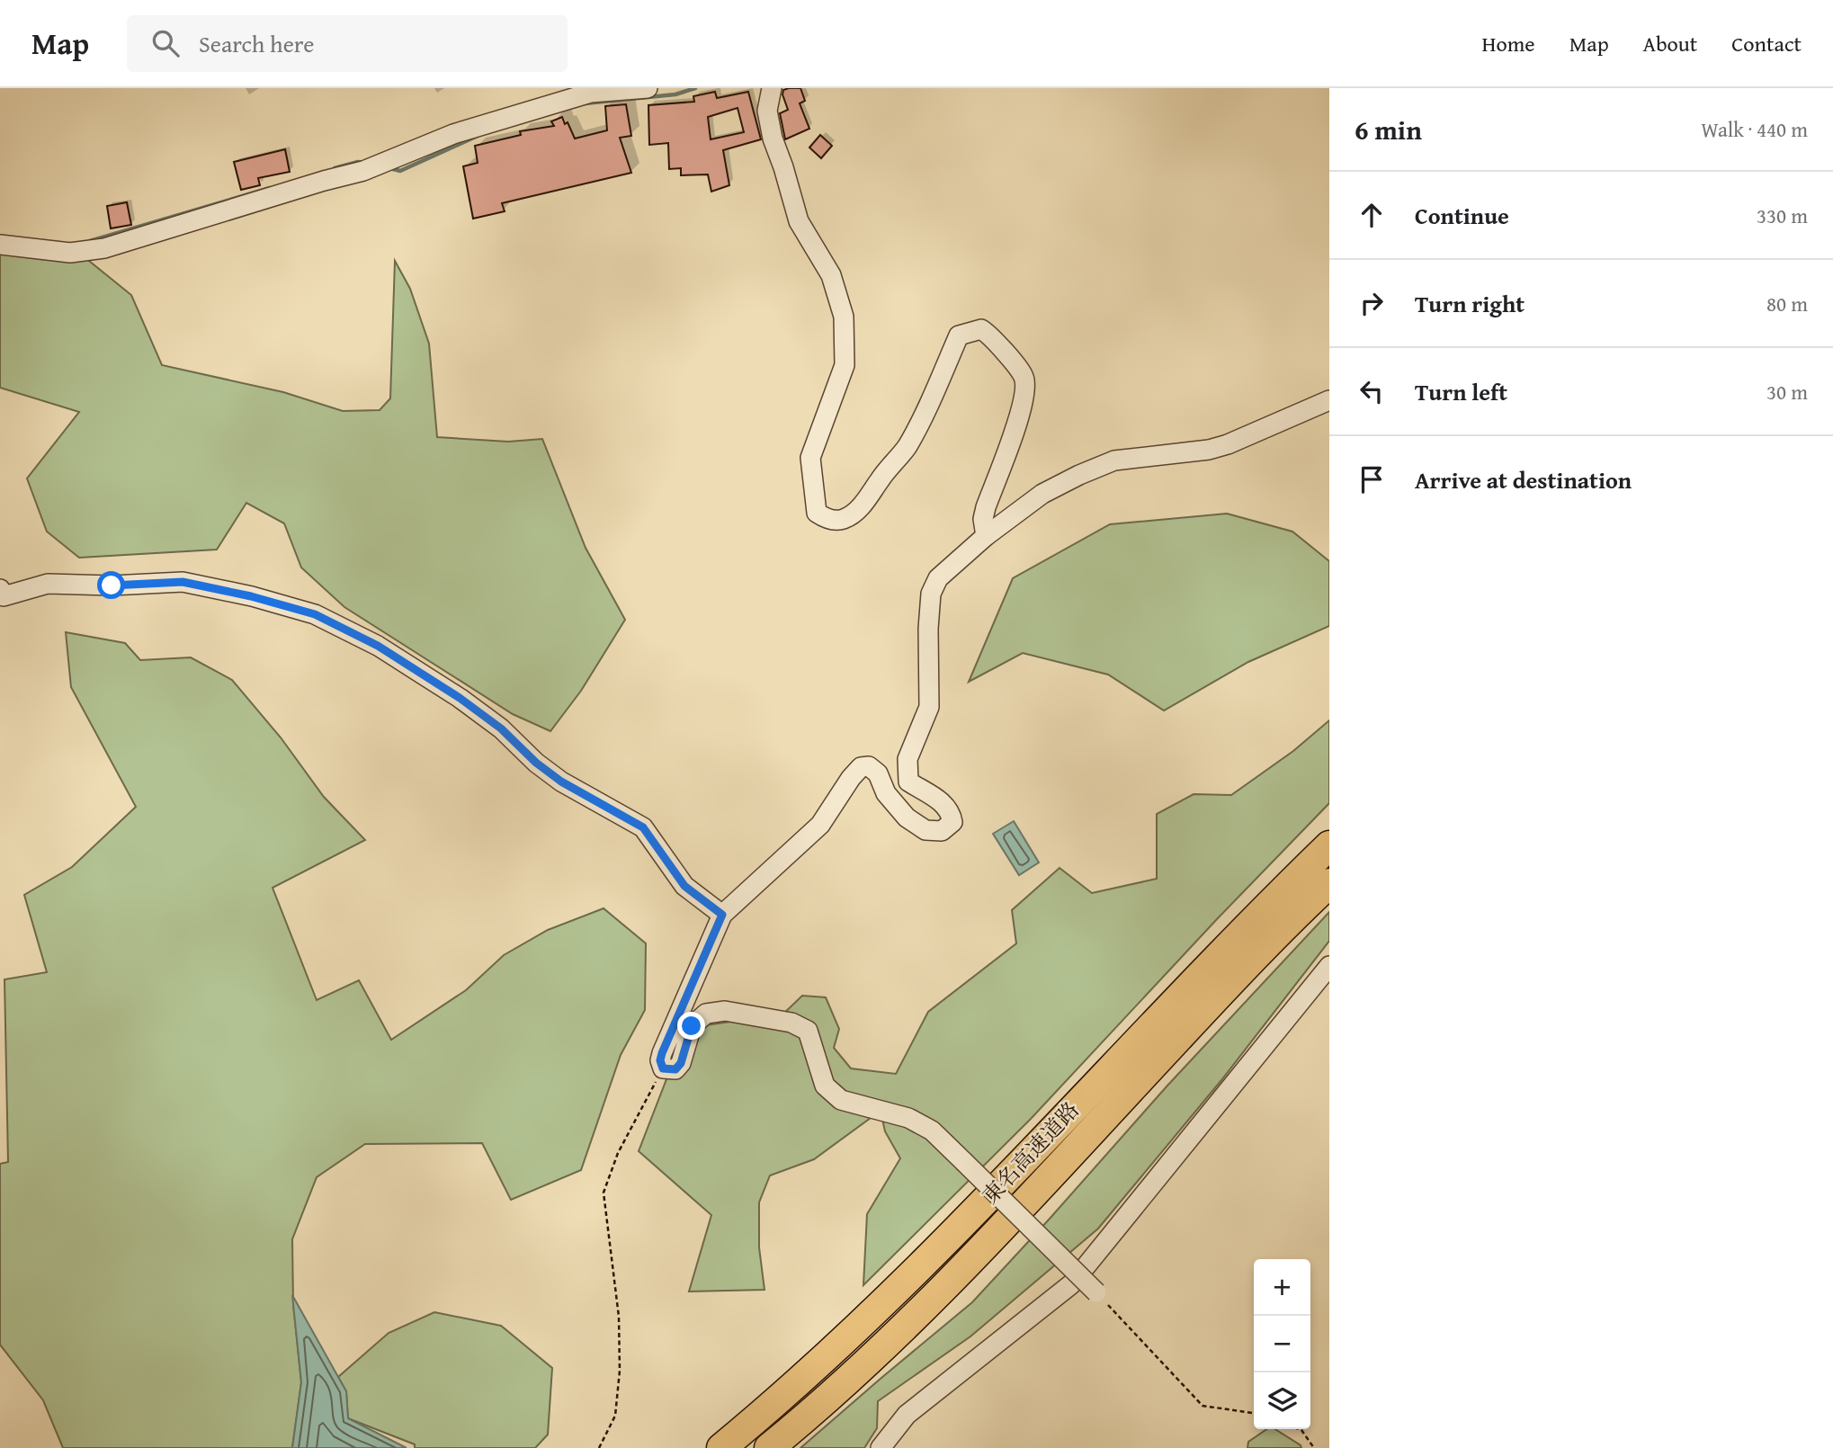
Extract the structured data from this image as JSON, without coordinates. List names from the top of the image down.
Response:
{
  "streets": {
    "highway": ["東名高速道路"]
  },
  "page": {
    "header": "Map",
    "search": "Search here",
    "nav": [
      "Home",
      "Map",
      "About",
      "Contact"
    ],
    "heading": ["6 min", "Walk · 440 m"],
    "list": [
      ["Continue", "330 m"],
      ["Turn right", "80 m"],
      ["Turn left", "30 m"],
      "Arrive at destination"
    ],
    "map_buttons": ["+", "−"]
  }
}
